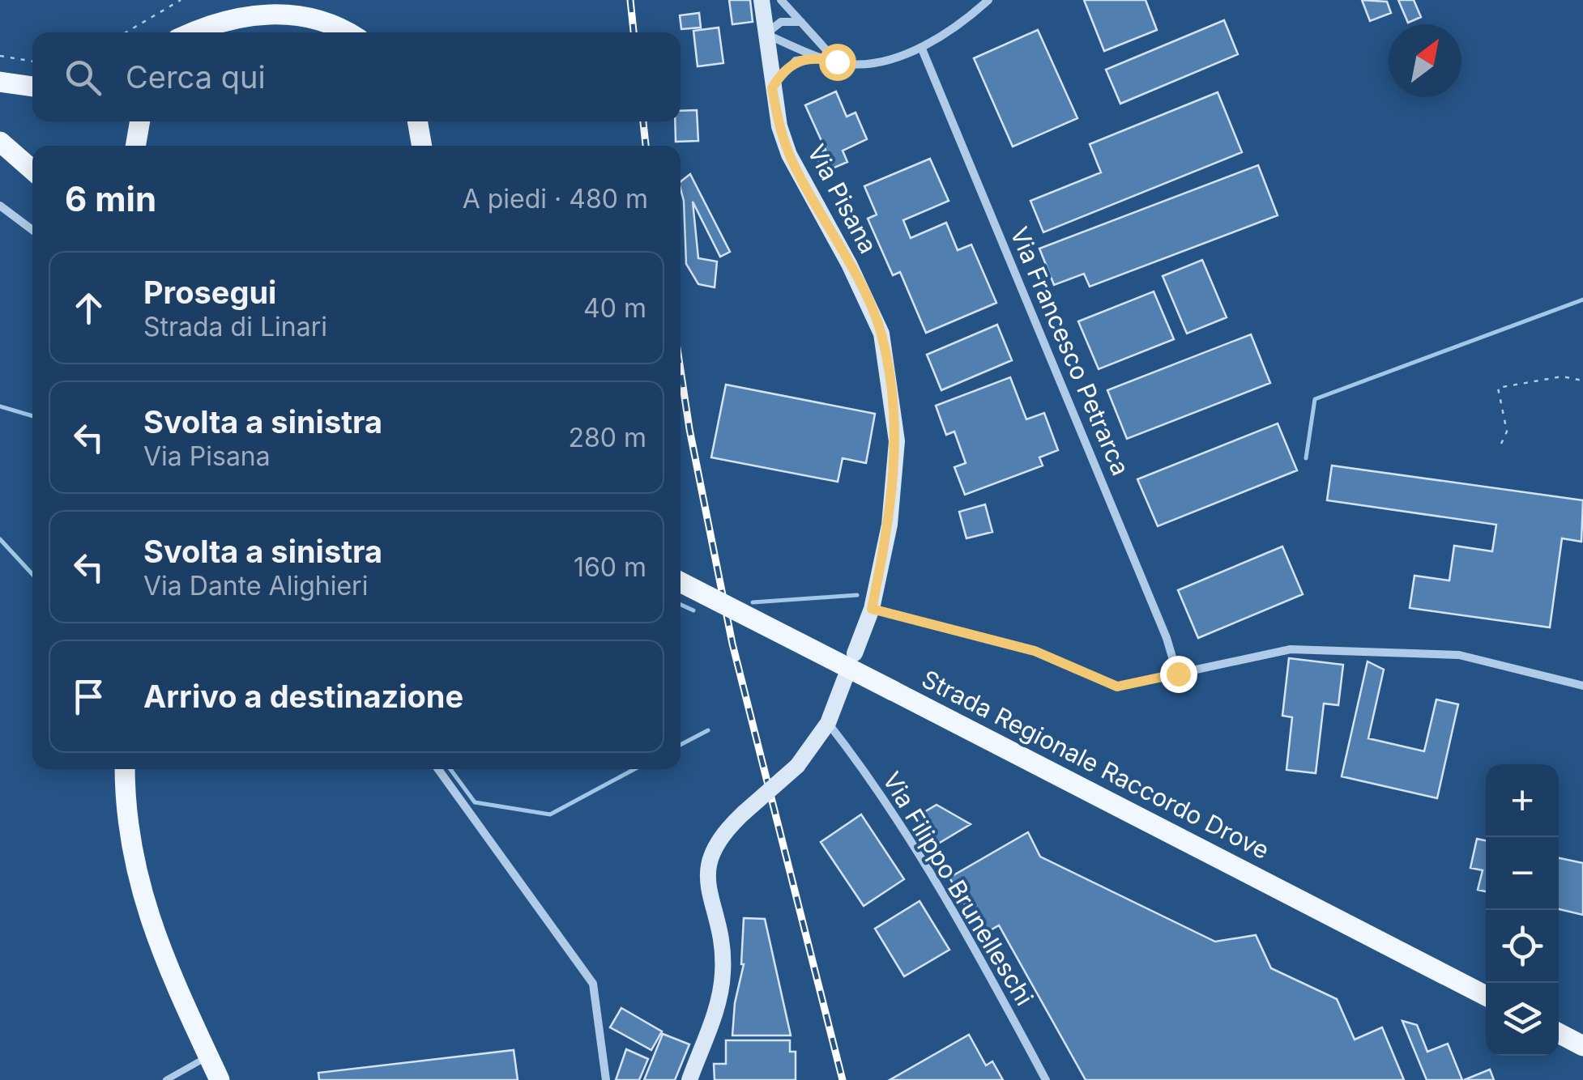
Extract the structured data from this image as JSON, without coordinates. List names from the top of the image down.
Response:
{
  "streets": {
    "main road": ["Strada Regionale Raccordo Drove"],
    "street": ["Via Pisana", "Via Francesco Petrarca", "Via Filippo Brunelleschi"]
  },
  "north": "top right",
  "page": {
    "search": "Cerca qui",
    "heading": ["6 min", "A piedi · 480 m"],
    "list": [
      ["Prosegui", "Strada di Linari", "40 m"],
      ["Svolta a sinistra", "Via Pisana", "280 m"],
      ["Svolta a sinistra", "Via Dante Alighieri", "160 m"],
      "Arrivo a destinazione"
    ],
    "map_buttons": ["+", "−"]
  }
}
